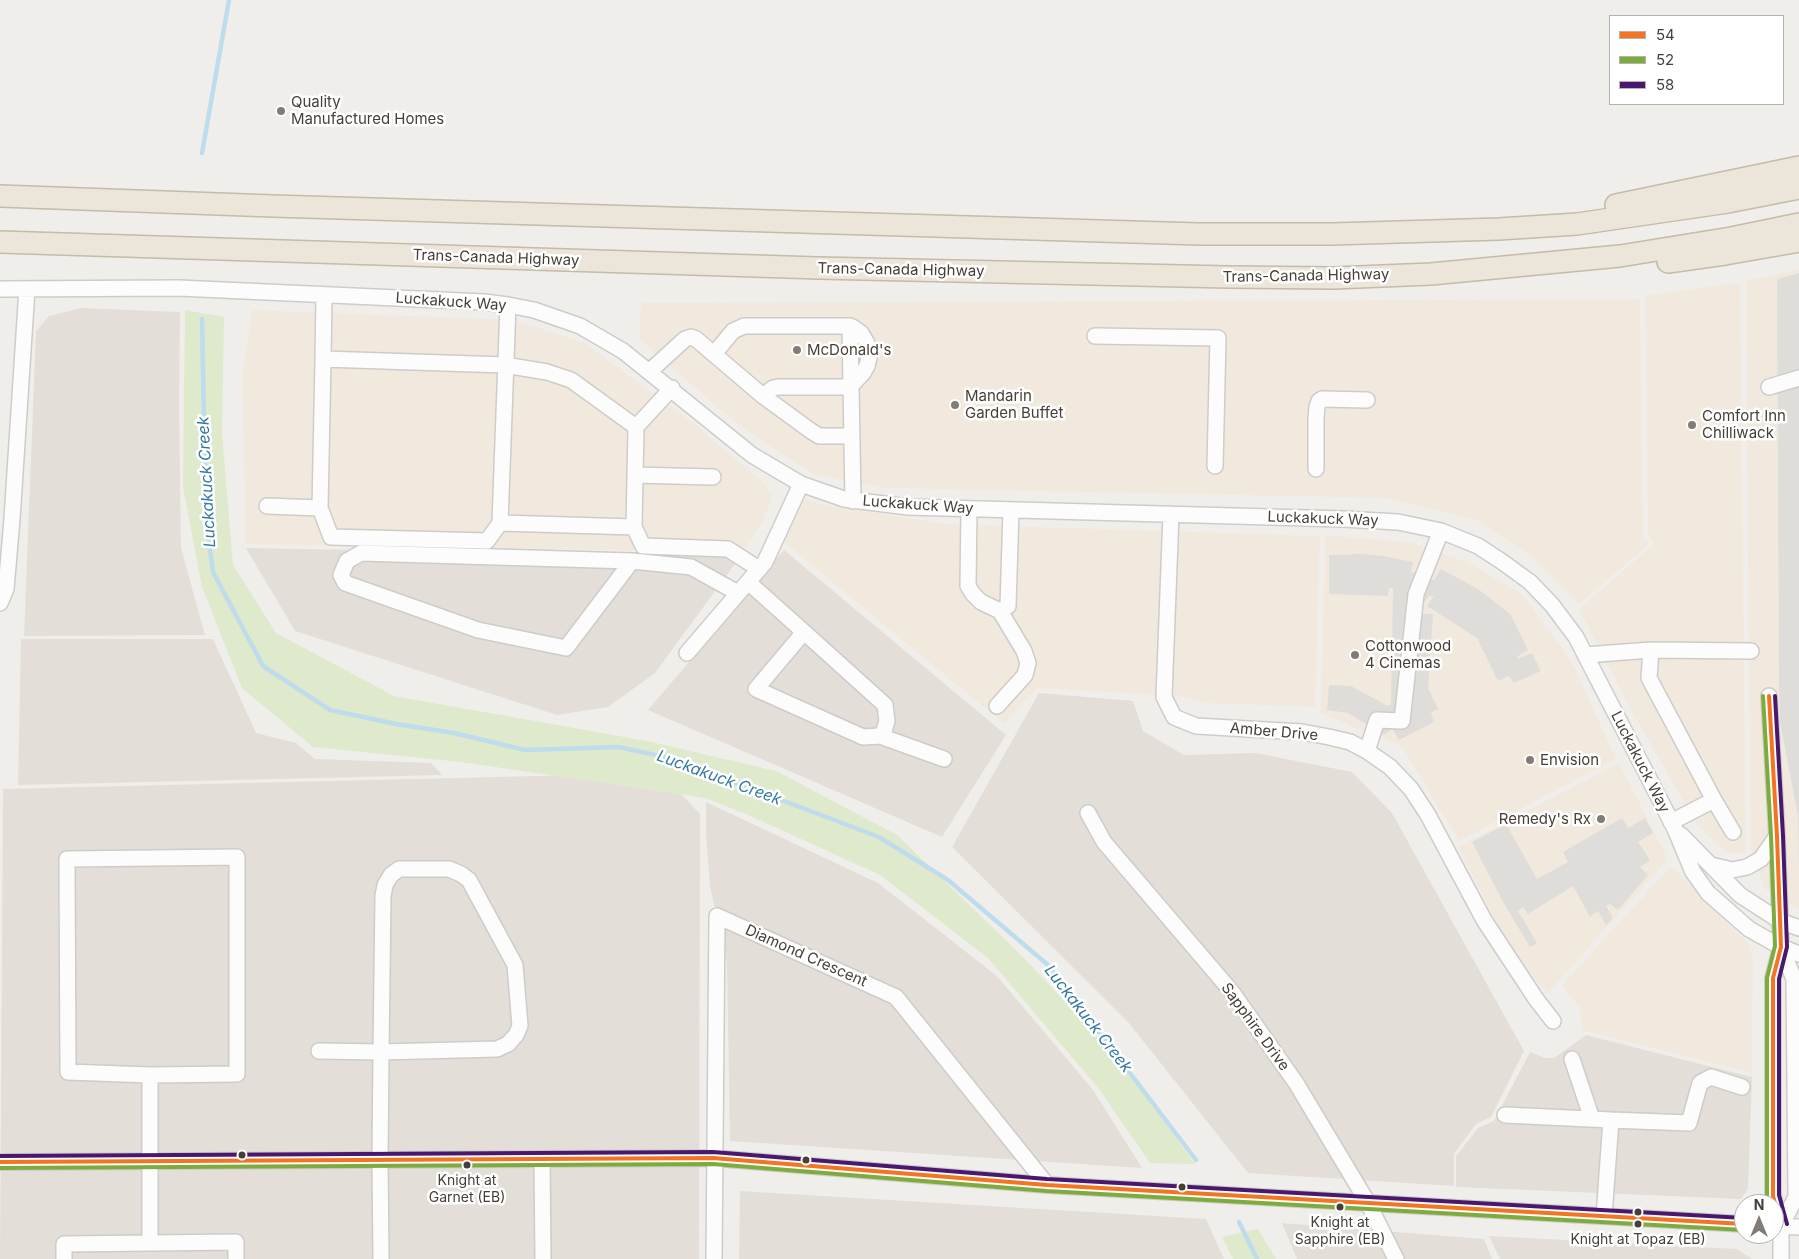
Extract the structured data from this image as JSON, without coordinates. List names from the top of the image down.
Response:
{
  "streets": {
    "highway": ["Trans-Canada Highway"],
    "street": [
      "Luckakuck Way",
      "Amber Drive",
      "Diamond Crescent",
      "Sapphire Drive"
    ]
  },
  "crossings": [
    ["Luckakuck Way", "Amber Drive"]
  ],
  "water": ["Luckakuck Creek"],
  "places": [
    "Quality Manufactured Homes",
    "McDonald's",
    "Mandarin Garden Buffet",
    "Comfort Inn Chilliwack",
    "Cottonwood 4 Cinemas",
    "Envision",
    "Remedy's Rx",
    "Knight at Garnet (EB)",
    "Knight at Sapphire (EB)",
    "Knight at Topaz (EB)"
  ],
  "lines": ["transit line 54", "transit line 52", "transit line 58"],
  "legend": ["54", "52", "58"],
  "north": "top"
}
